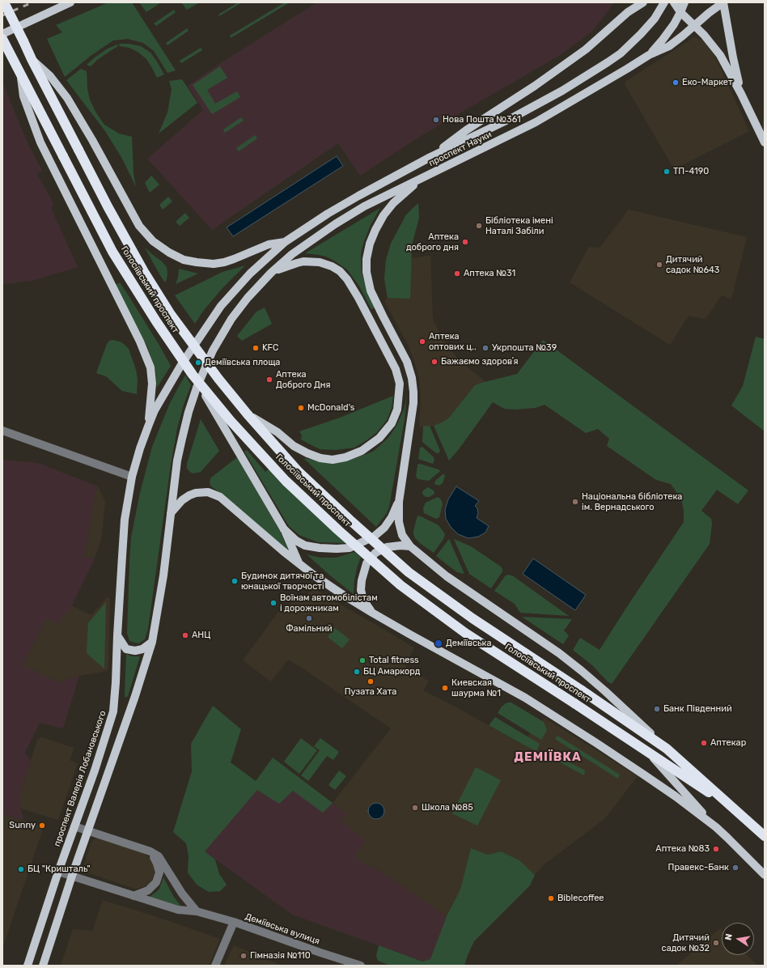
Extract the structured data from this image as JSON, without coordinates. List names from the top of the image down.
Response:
{
  "streets": {
    "highway": ["Голосіївський проспект"],
    "main road": ["проспект Науки", "проспект Валерія Лобановського"],
    "street": ["Деміївська вулиця"]
  },
  "crossings": [
    ["проспект Валерія Лобановського", "Деміївська вулиця"]
  ],
  "districts": ["ДЕМІЇВКА"],
  "places": [
    "Еко-Маркет",
    "Нова Пошта №361",
    "ТП-4190",
    "Бібліотека імені Наталі Забіли",
    "Аптека доброго дня",
    "Дитячий садок №643",
    "Аптека №31",
    "Аптека оптових ц‥",
    "KFC",
    "Укрпошта №39",
    "Бажаємо здоровʼя",
    "Деміївська площа",
    "Аптека Доброго Дня",
    "McDonald's",
    "Національна бібліотека ім. Вернадського",
    "Будинок дитячої та юнацької творчості",
    "Воїнам автомобілістам і дорожникам",
    "Фамільний",
    "АНЦ",
    "Деміївська",
    "Total fitness",
    "БЦ Амаркорд",
    "Пузата Хата",
    "Киевская шаурма №1",
    "Банк Південний",
    "Аптекар",
    "Школа №85",
    "Sunny",
    "Аптека №83",
    "Правекс-Банк",
    "БЦ \"Кришталь\"",
    "Biblecoffee",
    "Дитячий садок №32",
    "Гімназія №110"
  ],
  "north": "left"
}
